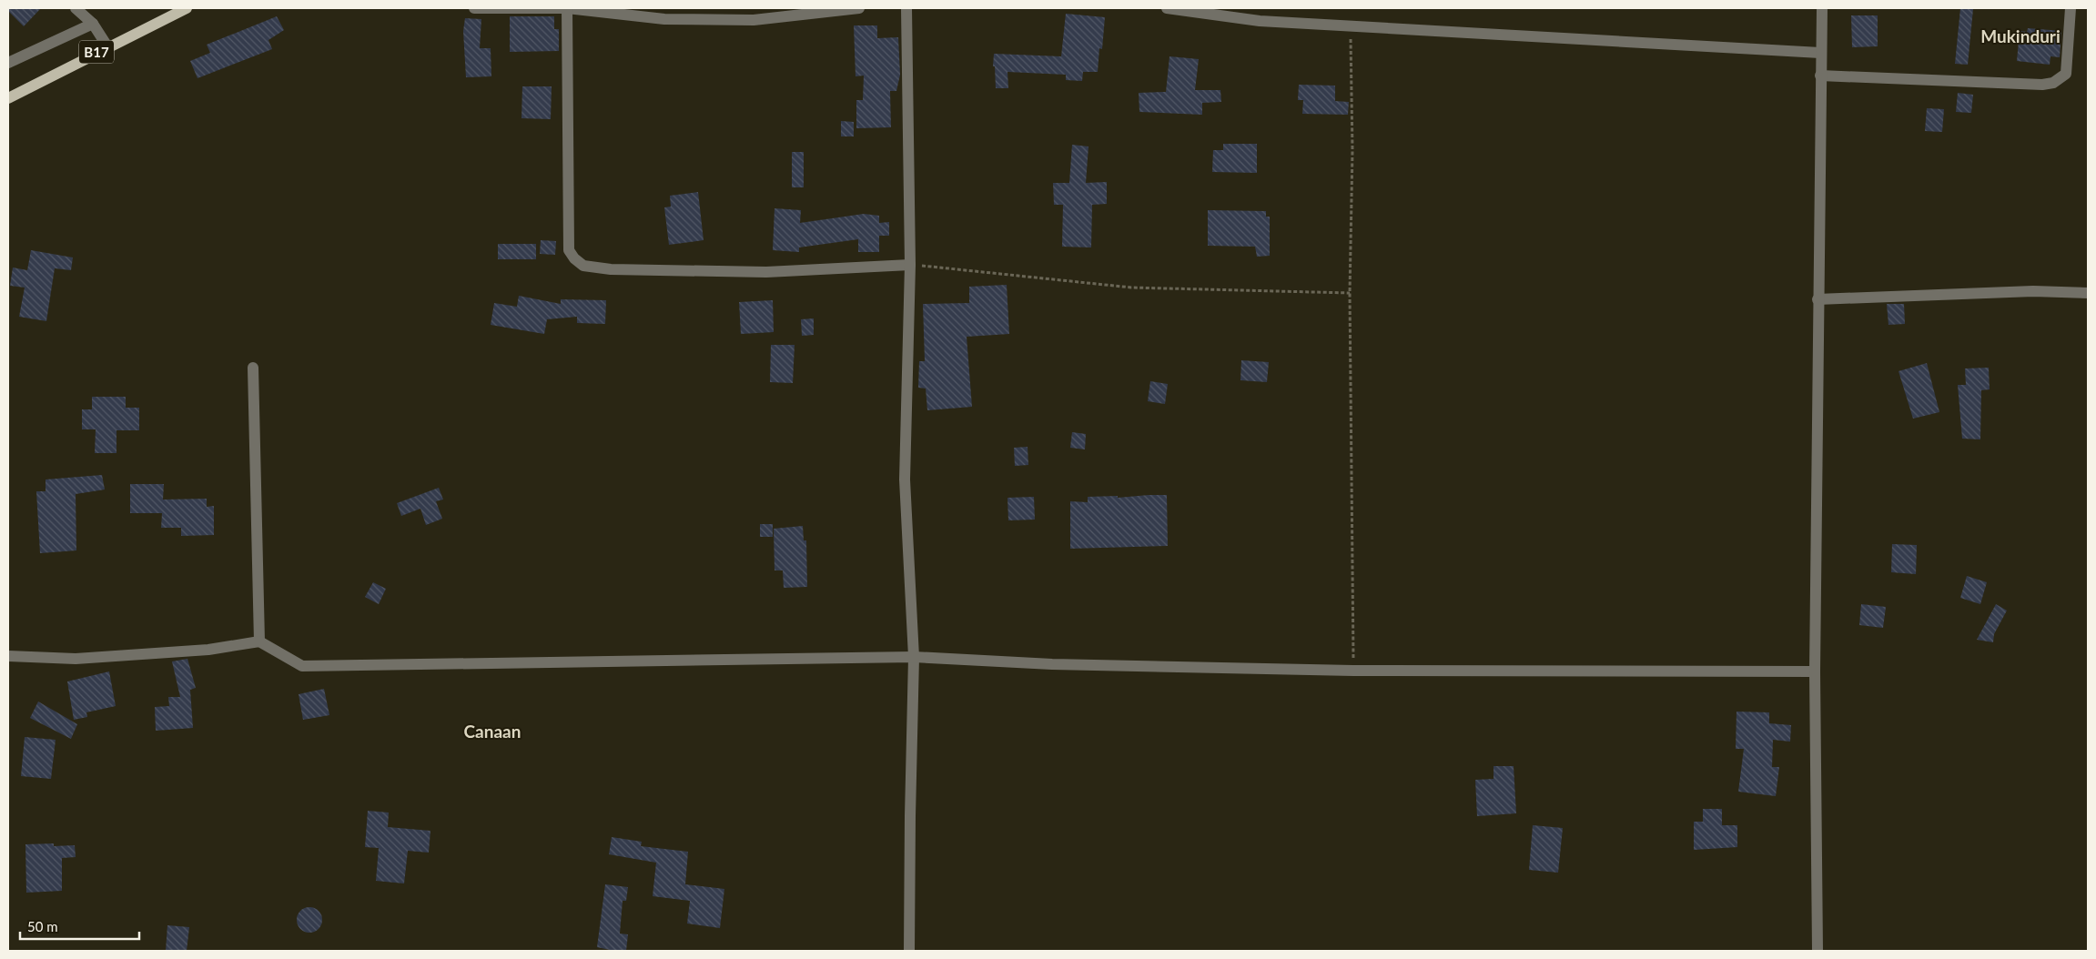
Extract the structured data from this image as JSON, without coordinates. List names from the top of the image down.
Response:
{
  "streets": {
    "main road": ["B17"]
  },
  "districts": ["Mukinduri", "Canaan"],
  "scale_bar": "50 m"
}
